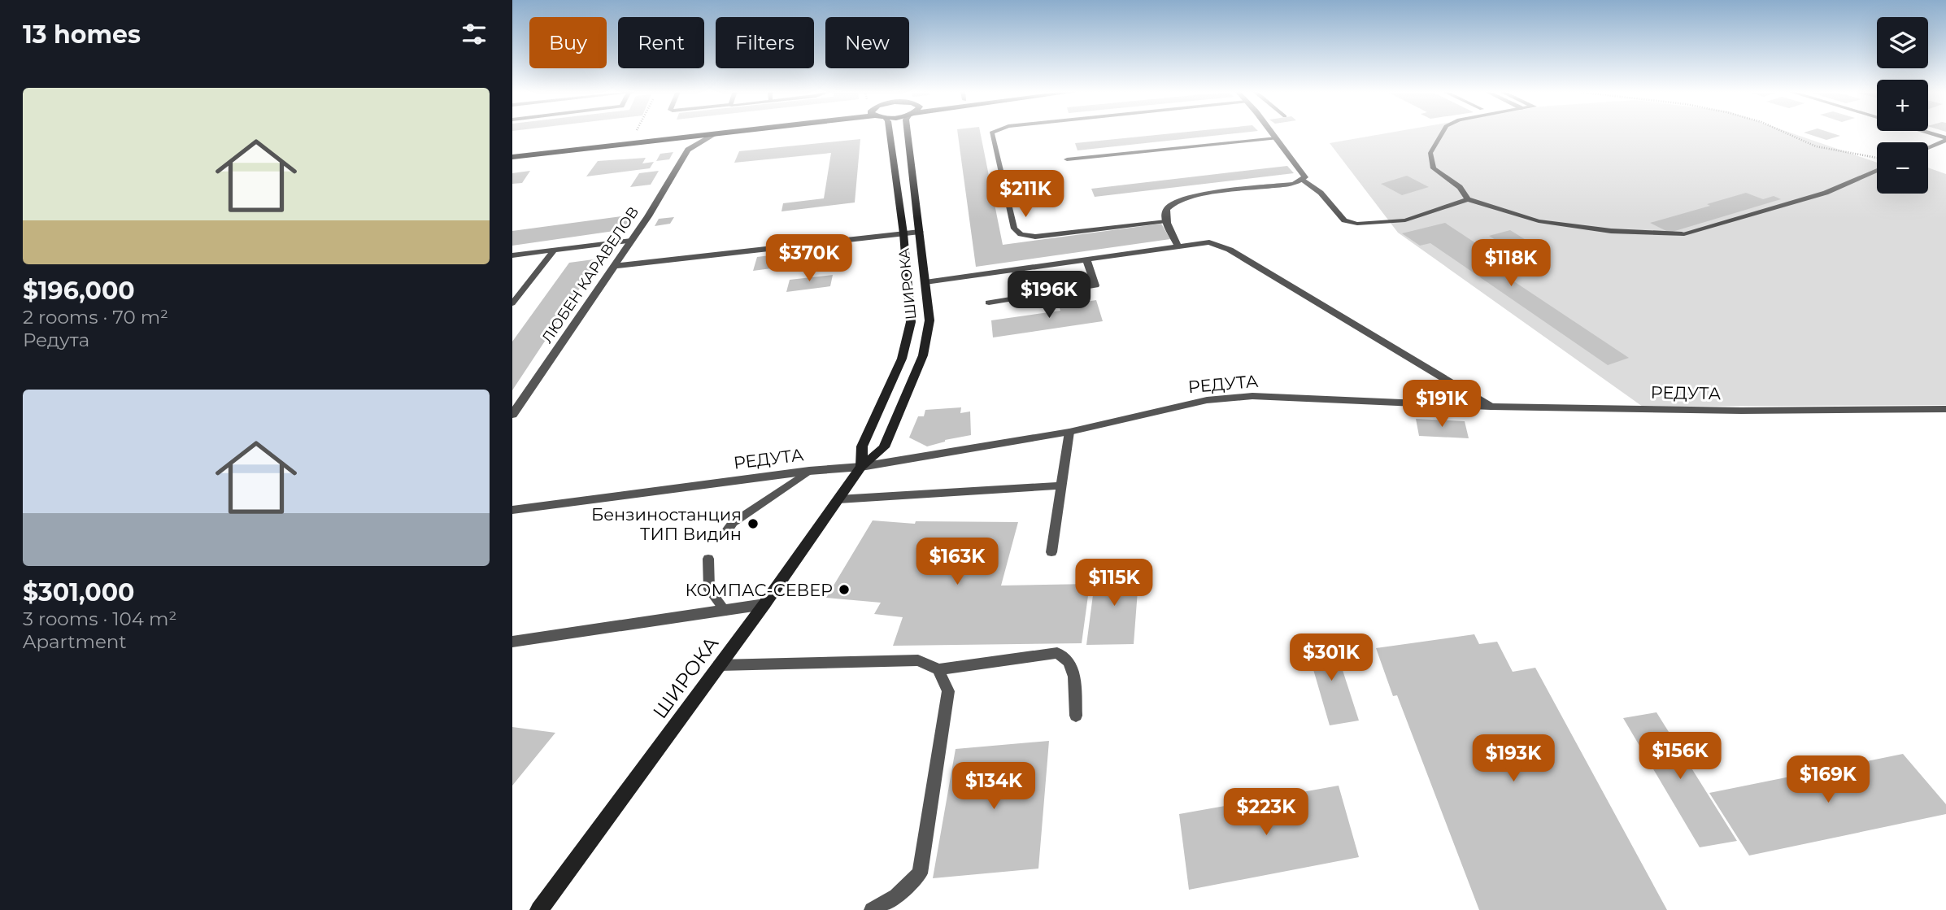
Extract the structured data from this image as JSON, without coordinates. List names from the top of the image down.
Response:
{
  "streets": {
    "main road": ["ШИРОКА"],
    "street": ["ЛЮБЕН КАРАВЕЛОВ", "РЕДУТА"]
  },
  "crossings": [
    ["ШИРОКА", "РЕДУТА"]
  ],
  "places": ["Бензиностанция ТИП Видин", "КОМПАС-СЕВЕР"],
  "page": {
    "heading": "13 homes",
    "map_buttons": ["+", "−"],
    "chip": [
      "Buy",
      "Rent",
      "Filters",
      "New"
    ],
    "list": [
      {
        "name": "$196,000",
        "note": "2 rooms · 70 m² · Редута"
      },
      {
        "name": "$301,000",
        "note": "3 rooms · 104 m² · Apartment"
      }
    ],
    "price": [
      "$211K",
      "$370K",
      "$118K",
      "$196K",
      "$191K",
      "$163K",
      "$115K",
      "$301K",
      "$156K",
      "$193K",
      "$169K",
      "$134K",
      "$223K"
    ]
  }
}
